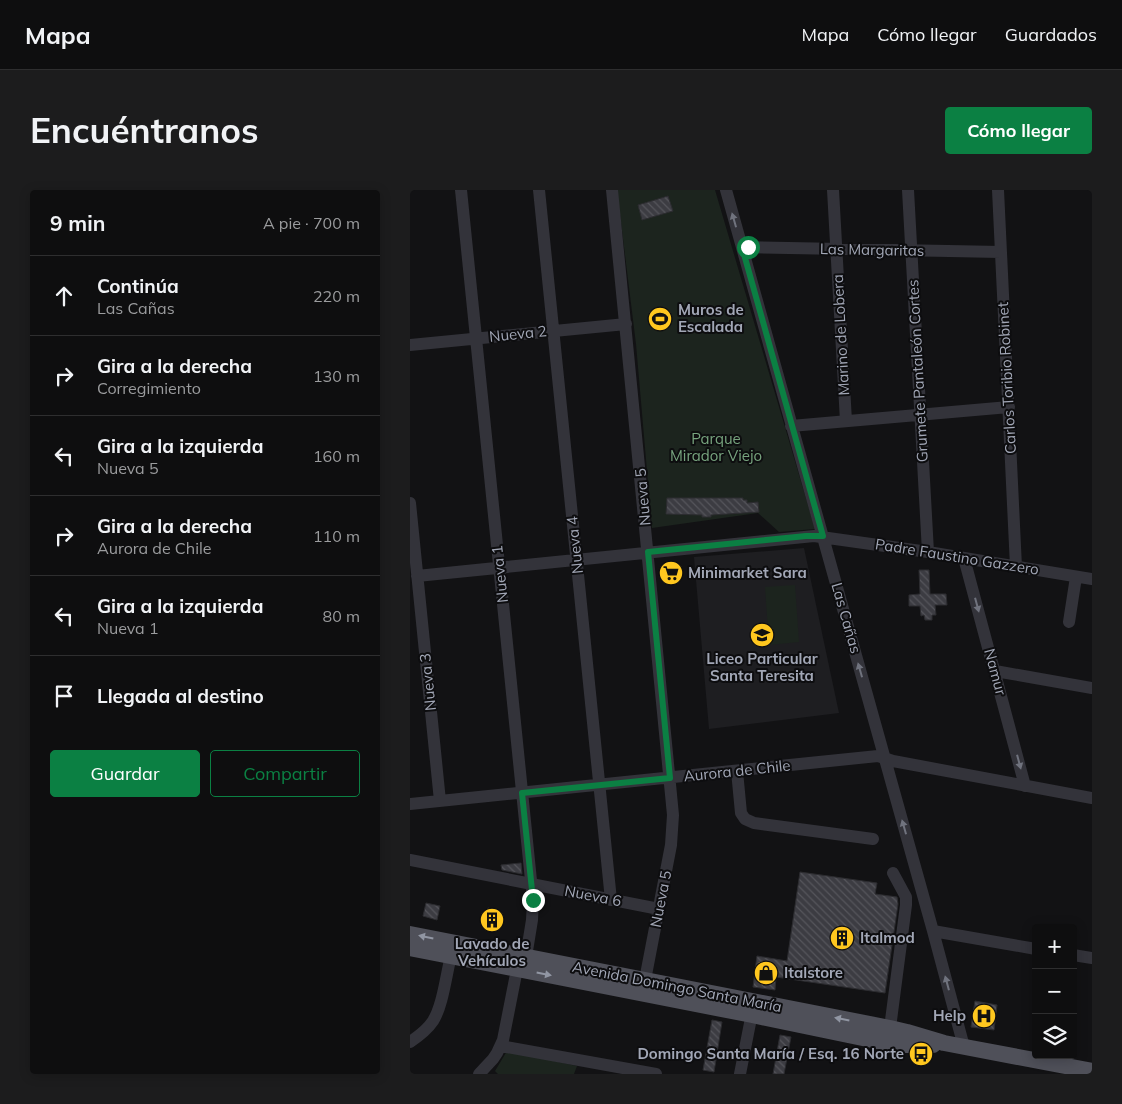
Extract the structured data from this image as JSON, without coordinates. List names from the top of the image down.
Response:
{
  "streets": {
    "main road": ["Avenida Domingo Santa María"],
    "street": [
      "Las Margaritas",
      "Nueva 2",
      "Marino de Lobera",
      "Grumete Pantaleón Cortes",
      "Carlos Toribio Robinet",
      "Nueva 5",
      "Nueva 4",
      "Padre Faustino Gazzero",
      "Nueva 1",
      "Las Cañas",
      "Namur",
      "Nueva 3",
      "Aurora de Chile",
      "Nueva 6"
    ]
  },
  "crossings": [
    ["Las Margaritas", "Marino de Lobera"],
    ["Las Margaritas", "Grumete Pantaleón Cortes"],
    ["Las Margaritas", "Carlos Toribio Robinet"],
    ["Las Margaritas", "Las Cañas"],
    ["Nueva 2", "Nueva 5"],
    ["Nueva 2", "Nueva 4"],
    ["Nueva 2", "Nueva 1"],
    ["Grumete Pantaleón Cortes", "Padre Faustino Gazzero"],
    ["Carlos Toribio Robinet", "Padre Faustino Gazzero"],
    ["Nueva 5", "Padre Faustino Gazzero"],
    ["Nueva 5", "Aurora de Chile"],
    ["Nueva 5", "Nueva 6"],
    ["Nueva 5", "Avenida Domingo Santa María"],
    ["Nueva 4", "Padre Faustino Gazzero"],
    ["Nueva 4", "Aurora de Chile"],
    ["Nueva 4", "Nueva 6"],
    ["Padre Faustino Gazzero", "Nueva 1"],
    ["Padre Faustino Gazzero", "Las Cañas"],
    ["Padre Faustino Gazzero", "Namur"],
    ["Padre Faustino Gazzero", "Nueva 3"],
    ["Nueva 1", "Aurora de Chile"],
    ["Nueva 1", "Nueva 6"],
    ["Nueva 1", "Avenida Domingo Santa María"],
    ["Las Cañas", "Aurora de Chile"],
    ["Las Cañas", "Avenida Domingo Santa María"],
    ["Namur", "Aurora de Chile"],
    ["Nueva 3", "Aurora de Chile"]
  ],
  "one_way": ["Las Cañas", "Namur"],
  "parks": ["Parque Mirador Viejo"],
  "places": {
    "sports": ["Muros de Escalada"],
    "supermarket": ["Minimarket Sara"],
    "school or university": ["Liceo Particular Santa Teresita"],
    "building": ["Lavado de Vehículos", "Italmod"],
    "shop": ["Italstore"],
    "hospital": ["Help"],
    "bus stop": ["Domingo Santa María / Esq. 16 Norte"]
  },
  "page": {
    "header": "Mapa",
    "nav": ["Mapa", "Cómo llegar", "Guardados"],
    "buttons": [
      "Cómo llegar",
      ["Guardar", "Compartir"]
    ],
    "title": "Encuéntranos",
    "heading": ["9 min", "A pie · 700 m"],
    "list": [
      ["Continúa", "Las Cañas", "220 m"],
      ["Gira a la derecha", "Corregimiento", "130 m"],
      ["Gira a la izquierda", "Nueva 5", "160 m"],
      ["Gira a la derecha", "Aurora de Chile", "110 m"],
      ["Gira a la izquierda", "Nueva 1", "80 m"],
      "Llegada al destino"
    ],
    "map_buttons": ["+", "−"]
  }
}
